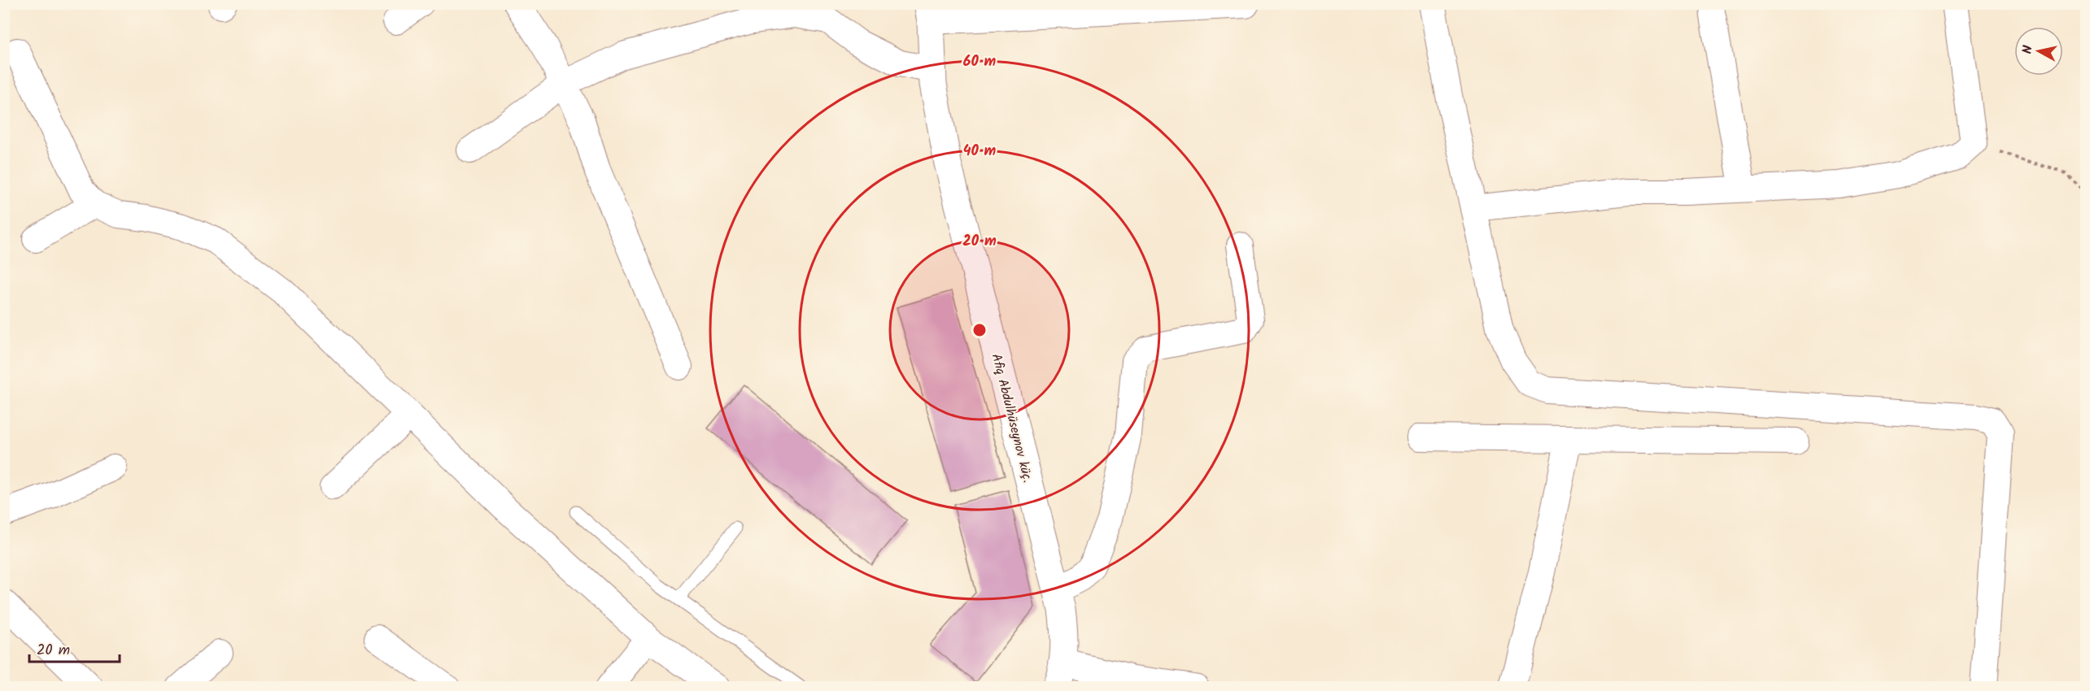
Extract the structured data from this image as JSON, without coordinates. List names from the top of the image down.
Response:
{
  "streets": {
    "street": ["Afiq Abdulhüseynov küç."]
  },
  "scale_bar": "20 m",
  "north": "left",
  "rings": ["60 m", "40 m", "20 m"]
}
